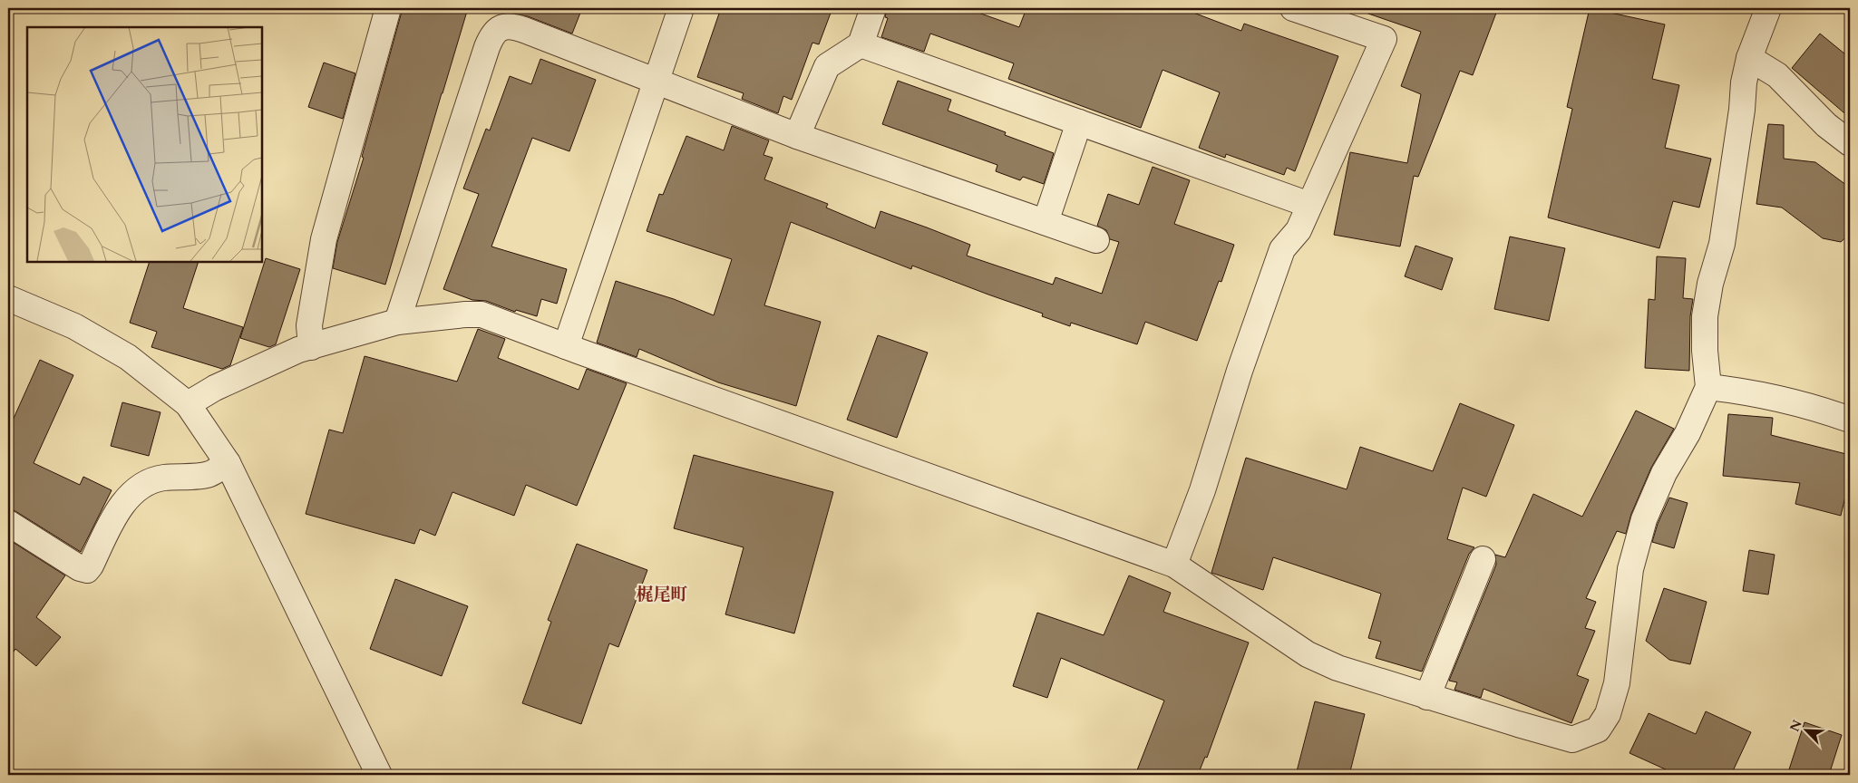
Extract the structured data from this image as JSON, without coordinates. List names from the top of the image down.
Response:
{
  "districts": ["梶尾町"],
  "north": "top left"
}
